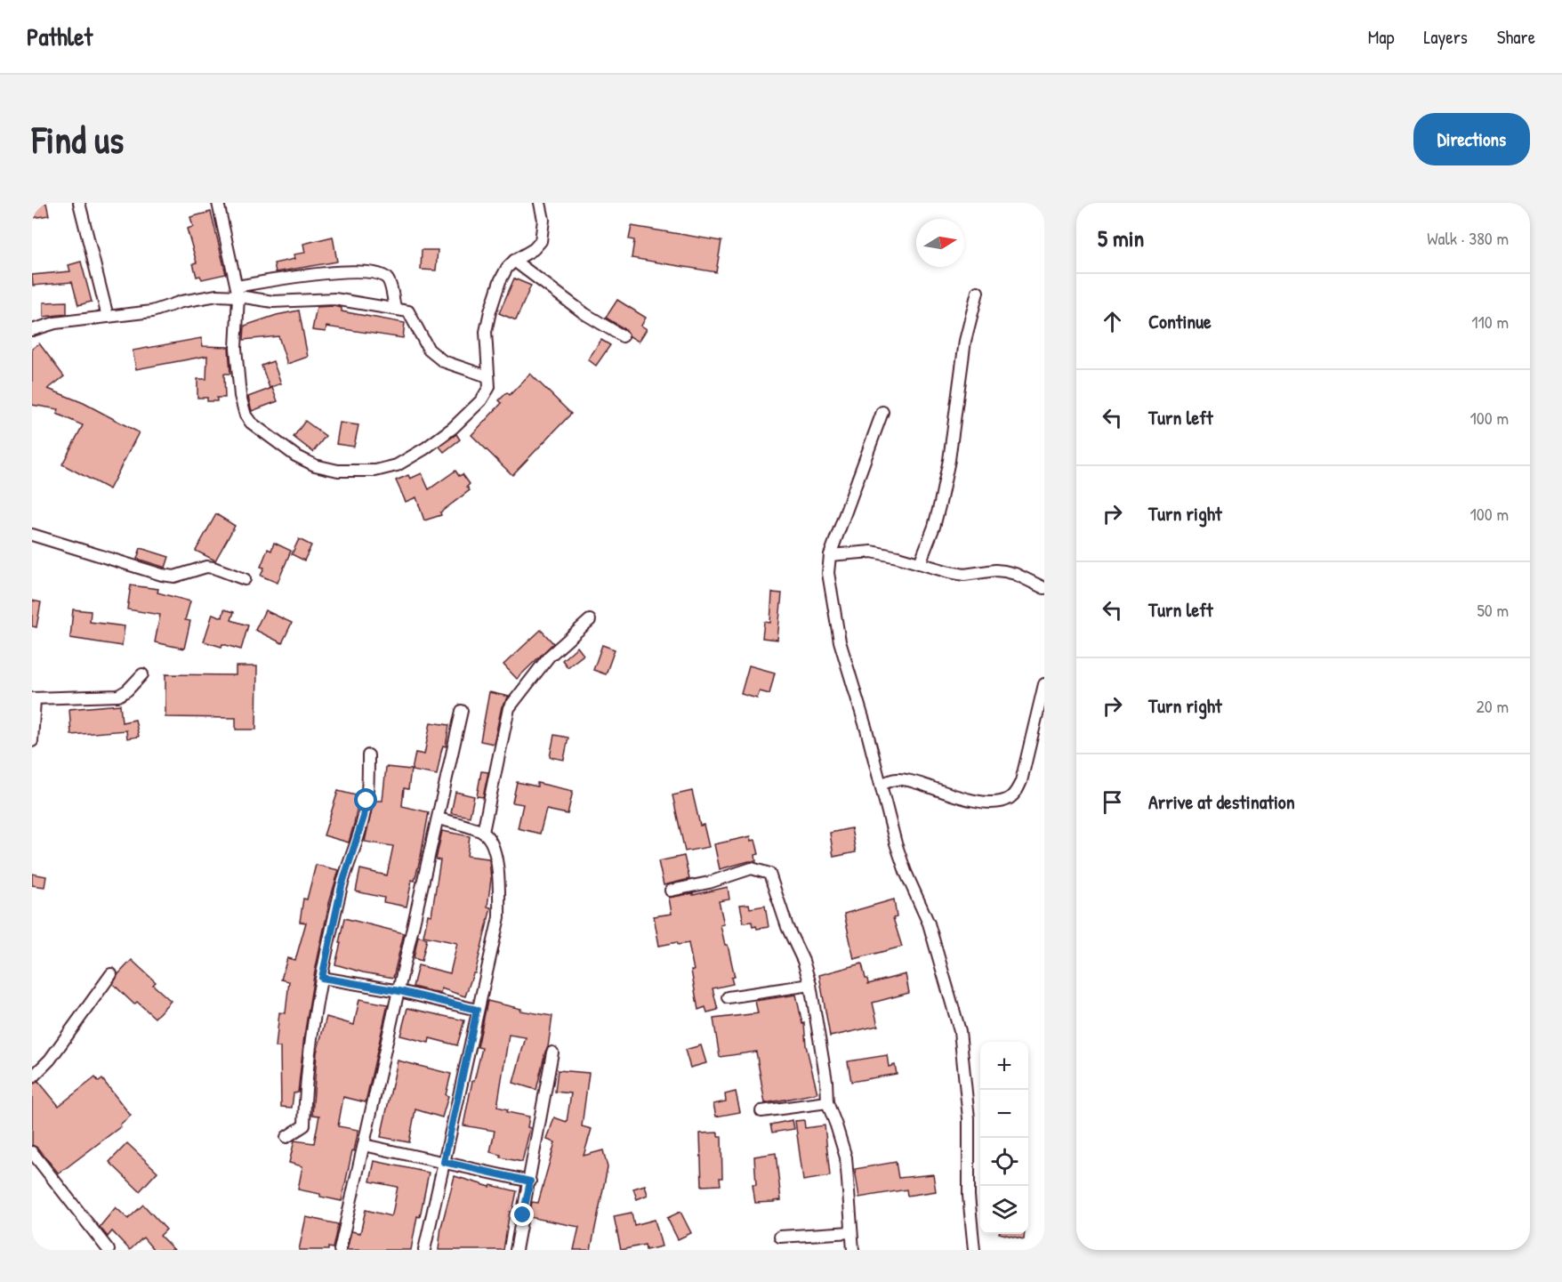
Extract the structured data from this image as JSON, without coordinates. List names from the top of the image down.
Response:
{
  "north": "right",
  "page": {
    "header": "Pathlet",
    "nav": ["Map", "Layers", "Share"],
    "buttons": "Directions",
    "title": "Find us",
    "heading": ["5 min", "Walk · 380 m"],
    "list": [
      ["Continue", "110 m"],
      ["Turn left", "100 m"],
      ["Turn right", "100 m"],
      ["Turn left", "50 m"],
      ["Turn right", "20 m"],
      "Arrive at destination"
    ],
    "map_buttons": ["+", "−"]
  }
}
